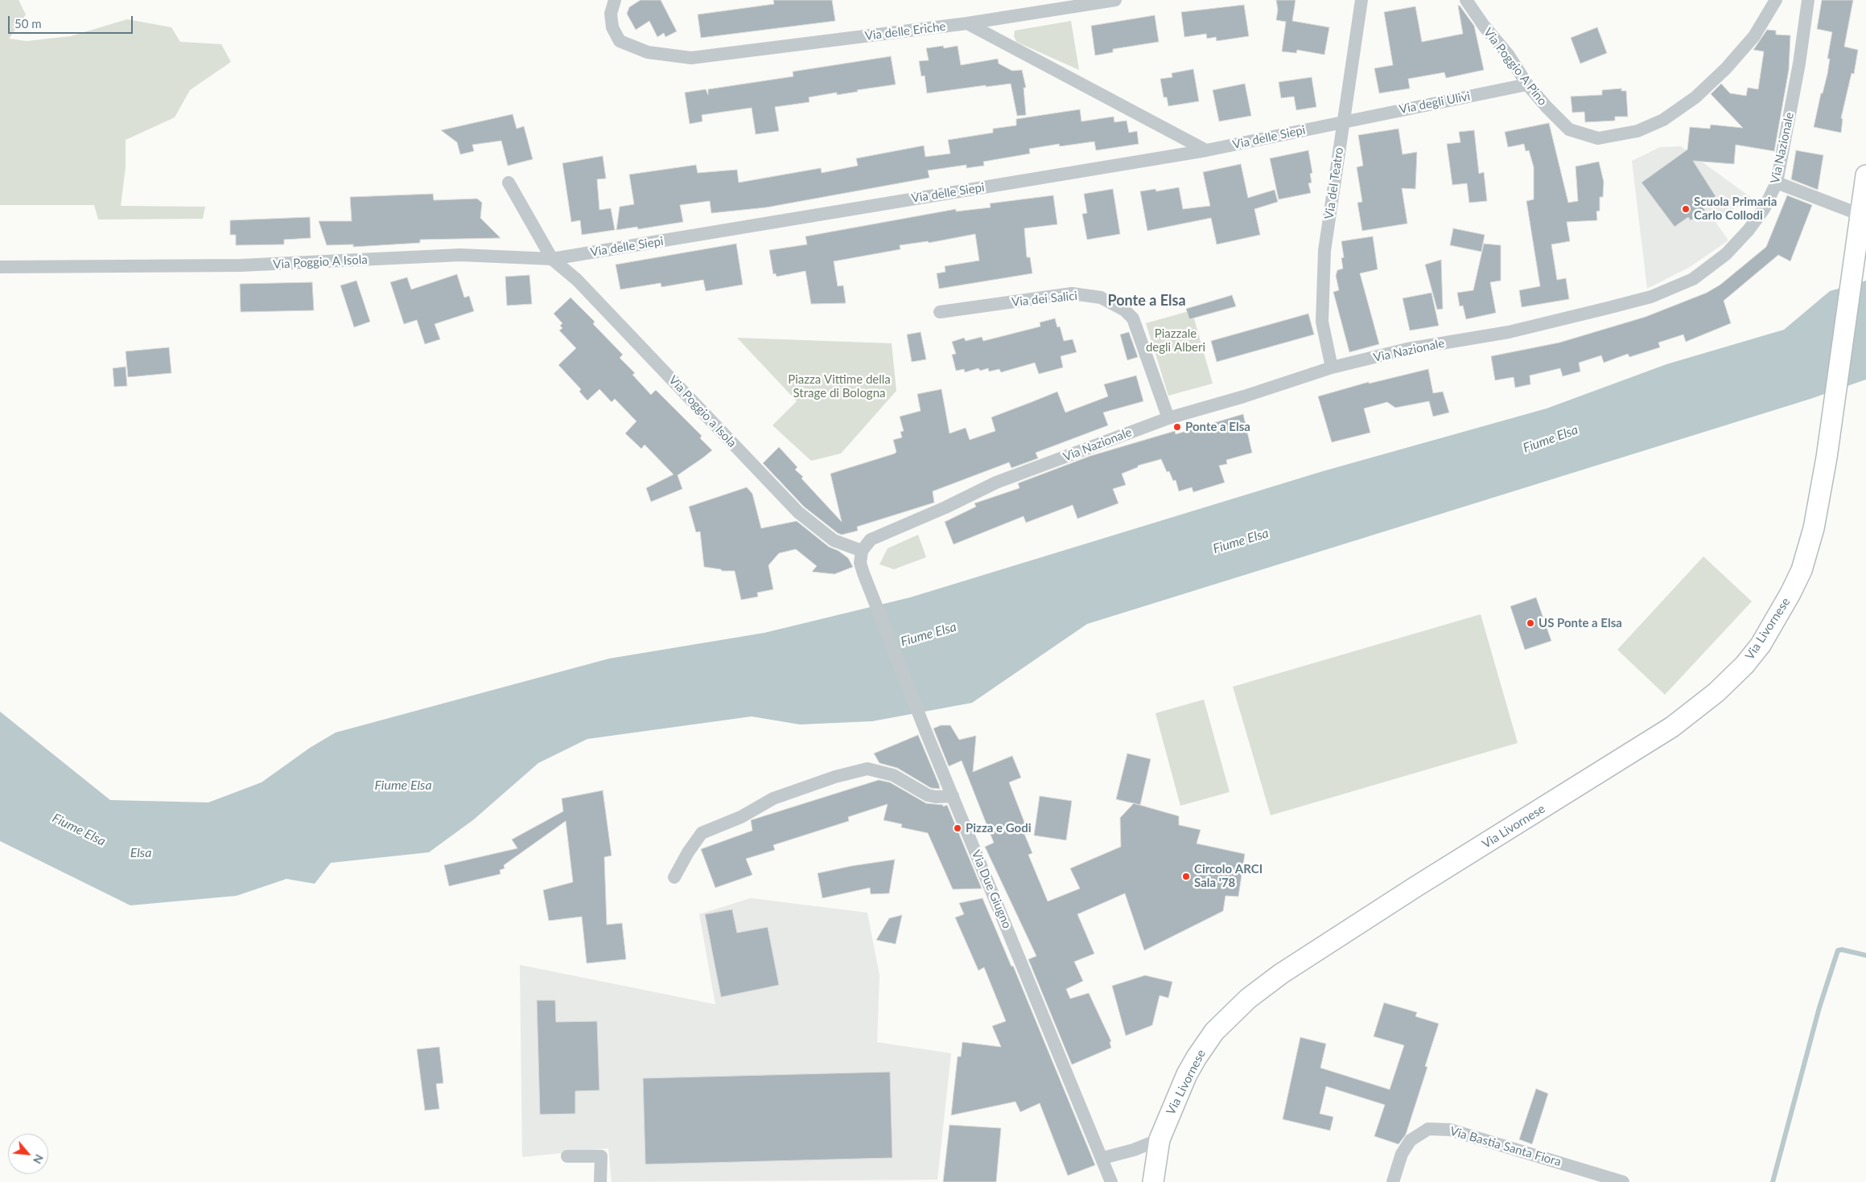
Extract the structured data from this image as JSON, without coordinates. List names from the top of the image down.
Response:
{
  "streets": {
    "main road": ["Via Livornese"],
    "street": [
      "Via delle Eriche",
      "Via Poggio A Pino",
      "Via degli Ulivi",
      "Via delle Siepi",
      "Via Nazionale",
      "Via del Teatro",
      "Via Poggio A Isola",
      "Via dei Salici",
      "Via Poggio a Isola",
      "Via Due Giugno",
      "Via Bastia Santa Fiora"
    ]
  },
  "crossings": [
    ["Via Poggio A Pino", "Via degli Ulivi"],
    ["Via degli Ulivi", "Via delle Siepi"],
    ["Via degli Ulivi", "Via del Teatro"],
    ["Via delle Siepi", "Via del Teatro"],
    ["Via delle Siepi", "Via Poggio A Isola"],
    ["Via delle Siepi", "Via Poggio a Isola"],
    ["Via Nazionale", "Via del Teatro"],
    ["Via Nazionale", "Via dei Salici"],
    ["Via Nazionale", "Via Poggio a Isola"],
    ["Via Nazionale", "Via Due Giugno"],
    ["Via Poggio A Isola", "Via Poggio a Isola"],
    ["Via Poggio a Isola", "Via Due Giugno"]
  ],
  "districts": ["Ponte a Elsa"],
  "water": ["Fiume Elsa", "Elsa"],
  "parks": ["Piazzale degli Alberi", "Piazza Vittime della Strage di Bologna"],
  "places": [
    "Scuola Primaria Carlo Collodi",
    "Ponte a Elsa",
    "US Ponte a Elsa",
    "Pizza e Godi",
    "Circolo ARCI Sala '78"
  ],
  "scale_bar": "50 m",
  "north": "bottom right"
}
